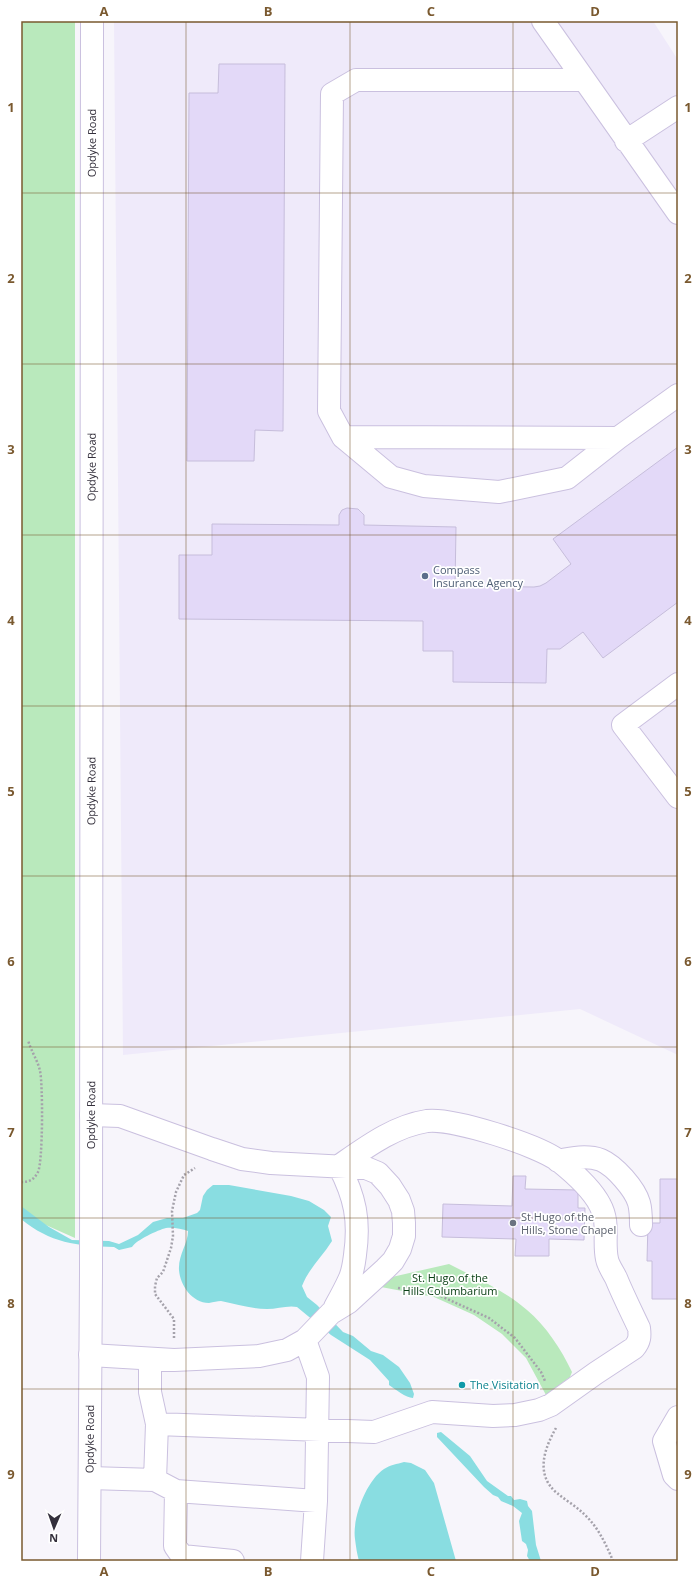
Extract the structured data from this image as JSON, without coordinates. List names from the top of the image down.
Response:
{
  "streets": {
    "main road": ["Opdyke Road"]
  },
  "parks": ["St. Hugo of the Hills Columbarium"],
  "places": ["Compass Insurance Agency", "St Hugo of the Hills, Stone Chapel", "The Visitation"],
  "north": "bottom",
  "grid": {
    "columns": [
      "A",
      "B",
      "C",
      "D"
    ],
    "rows": [
      "1",
      "2",
      "3",
      "4",
      "5",
      "6",
      "7",
      "8",
      "9"
    ]
  }
}
